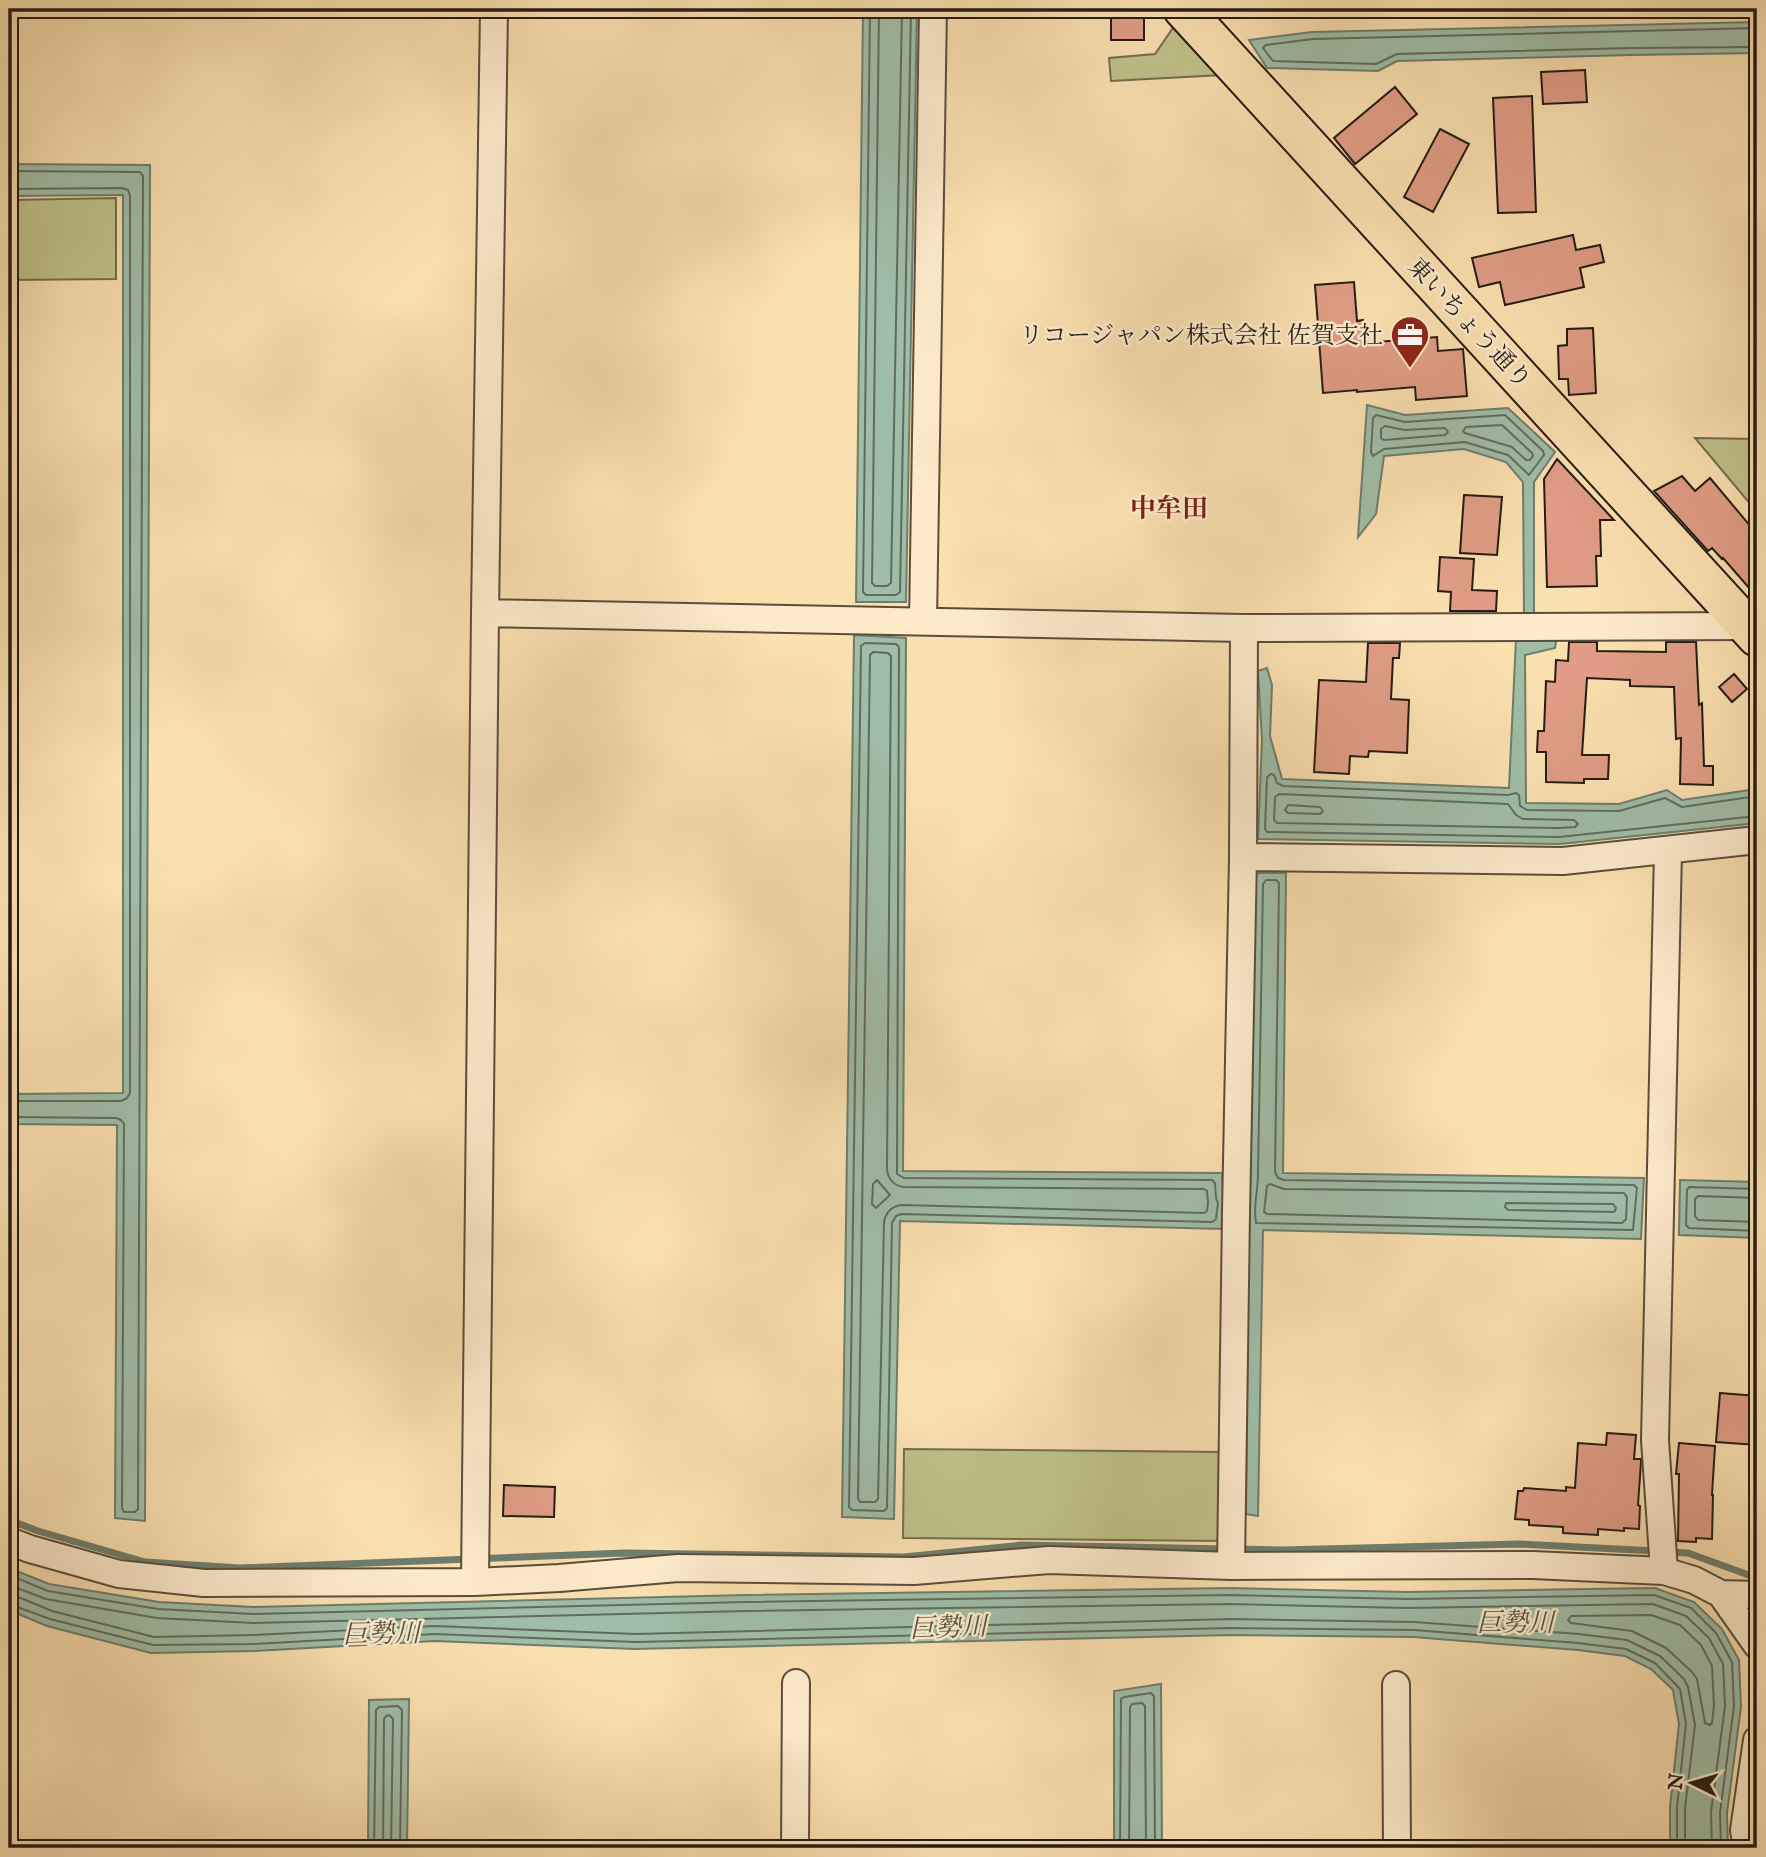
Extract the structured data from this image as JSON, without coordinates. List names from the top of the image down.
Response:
{
  "streets": {
    "main road": ["東いちょう通り"]
  },
  "districts": ["中牟田"],
  "water": ["巨勢川"],
  "places": {
    "office": ["リコージャパン株式会社 佐賀支社"]
  },
  "north": "left"
}
